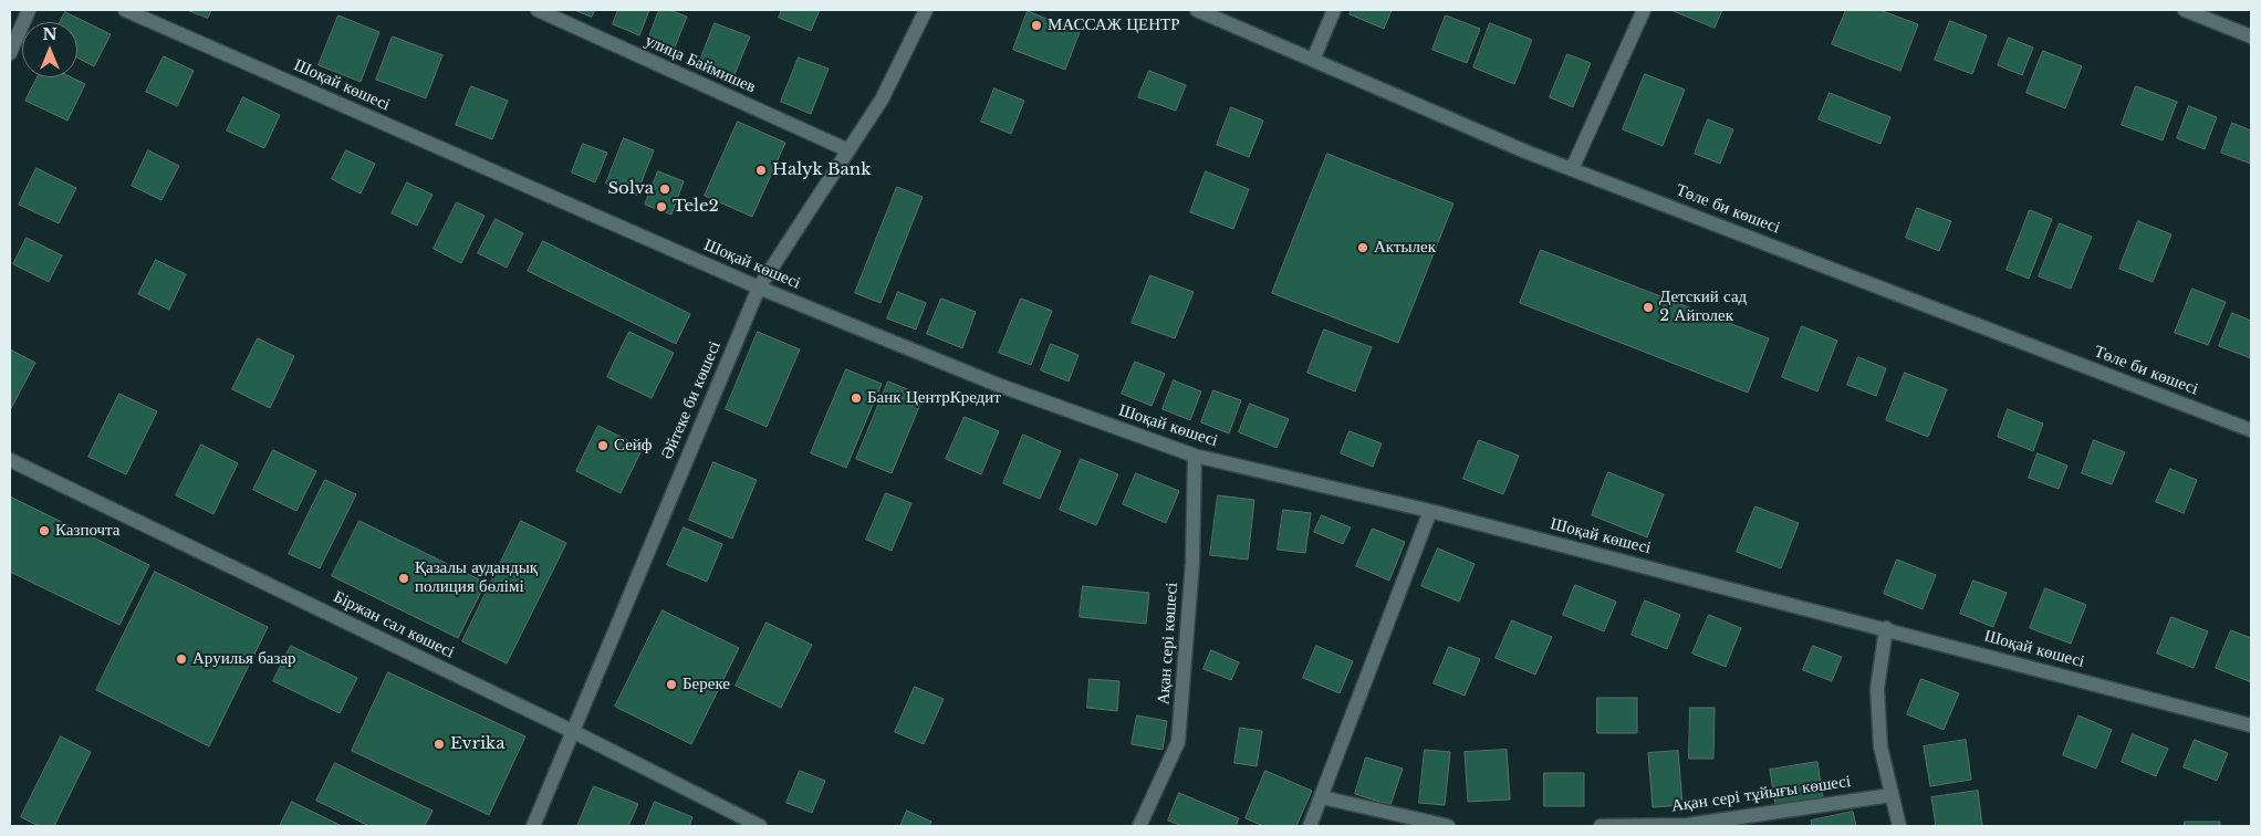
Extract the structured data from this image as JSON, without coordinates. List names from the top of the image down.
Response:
{
  "streets": {
    "street": [
      "улица Баймишев",
      "Шоқай көшесі",
      "Төле би көшесі",
      "Әйтеке би көшесі",
      "Біржан сал көшесі",
      "Ақан сері көшесі",
      "Ақан сері тұйығы көшесі"
    ]
  },
  "crossings": [
    ["улица Баймишев", "Әйтеке би көшесі"],
    ["Шоқай көшесі", "Әйтеке би көшесі"],
    ["Шоқай көшесі", "Ақан сері көшесі"],
    ["Әйтеке би көшесі", "Біржан сал көшесі"]
  ],
  "places": [
    "МАССАЖ ЦЕНТР",
    "Halyk Bank",
    "Solva",
    "Tele2",
    "Актылек",
    "Детский сад 2 Айголек",
    "Банк ЦентрКредит",
    "Сейф",
    "Казпочта",
    "Қазалы аудандық полиция бөлімі",
    "Аруилья базар",
    "Береке",
    "Evrika"
  ],
  "north": "top"
}
